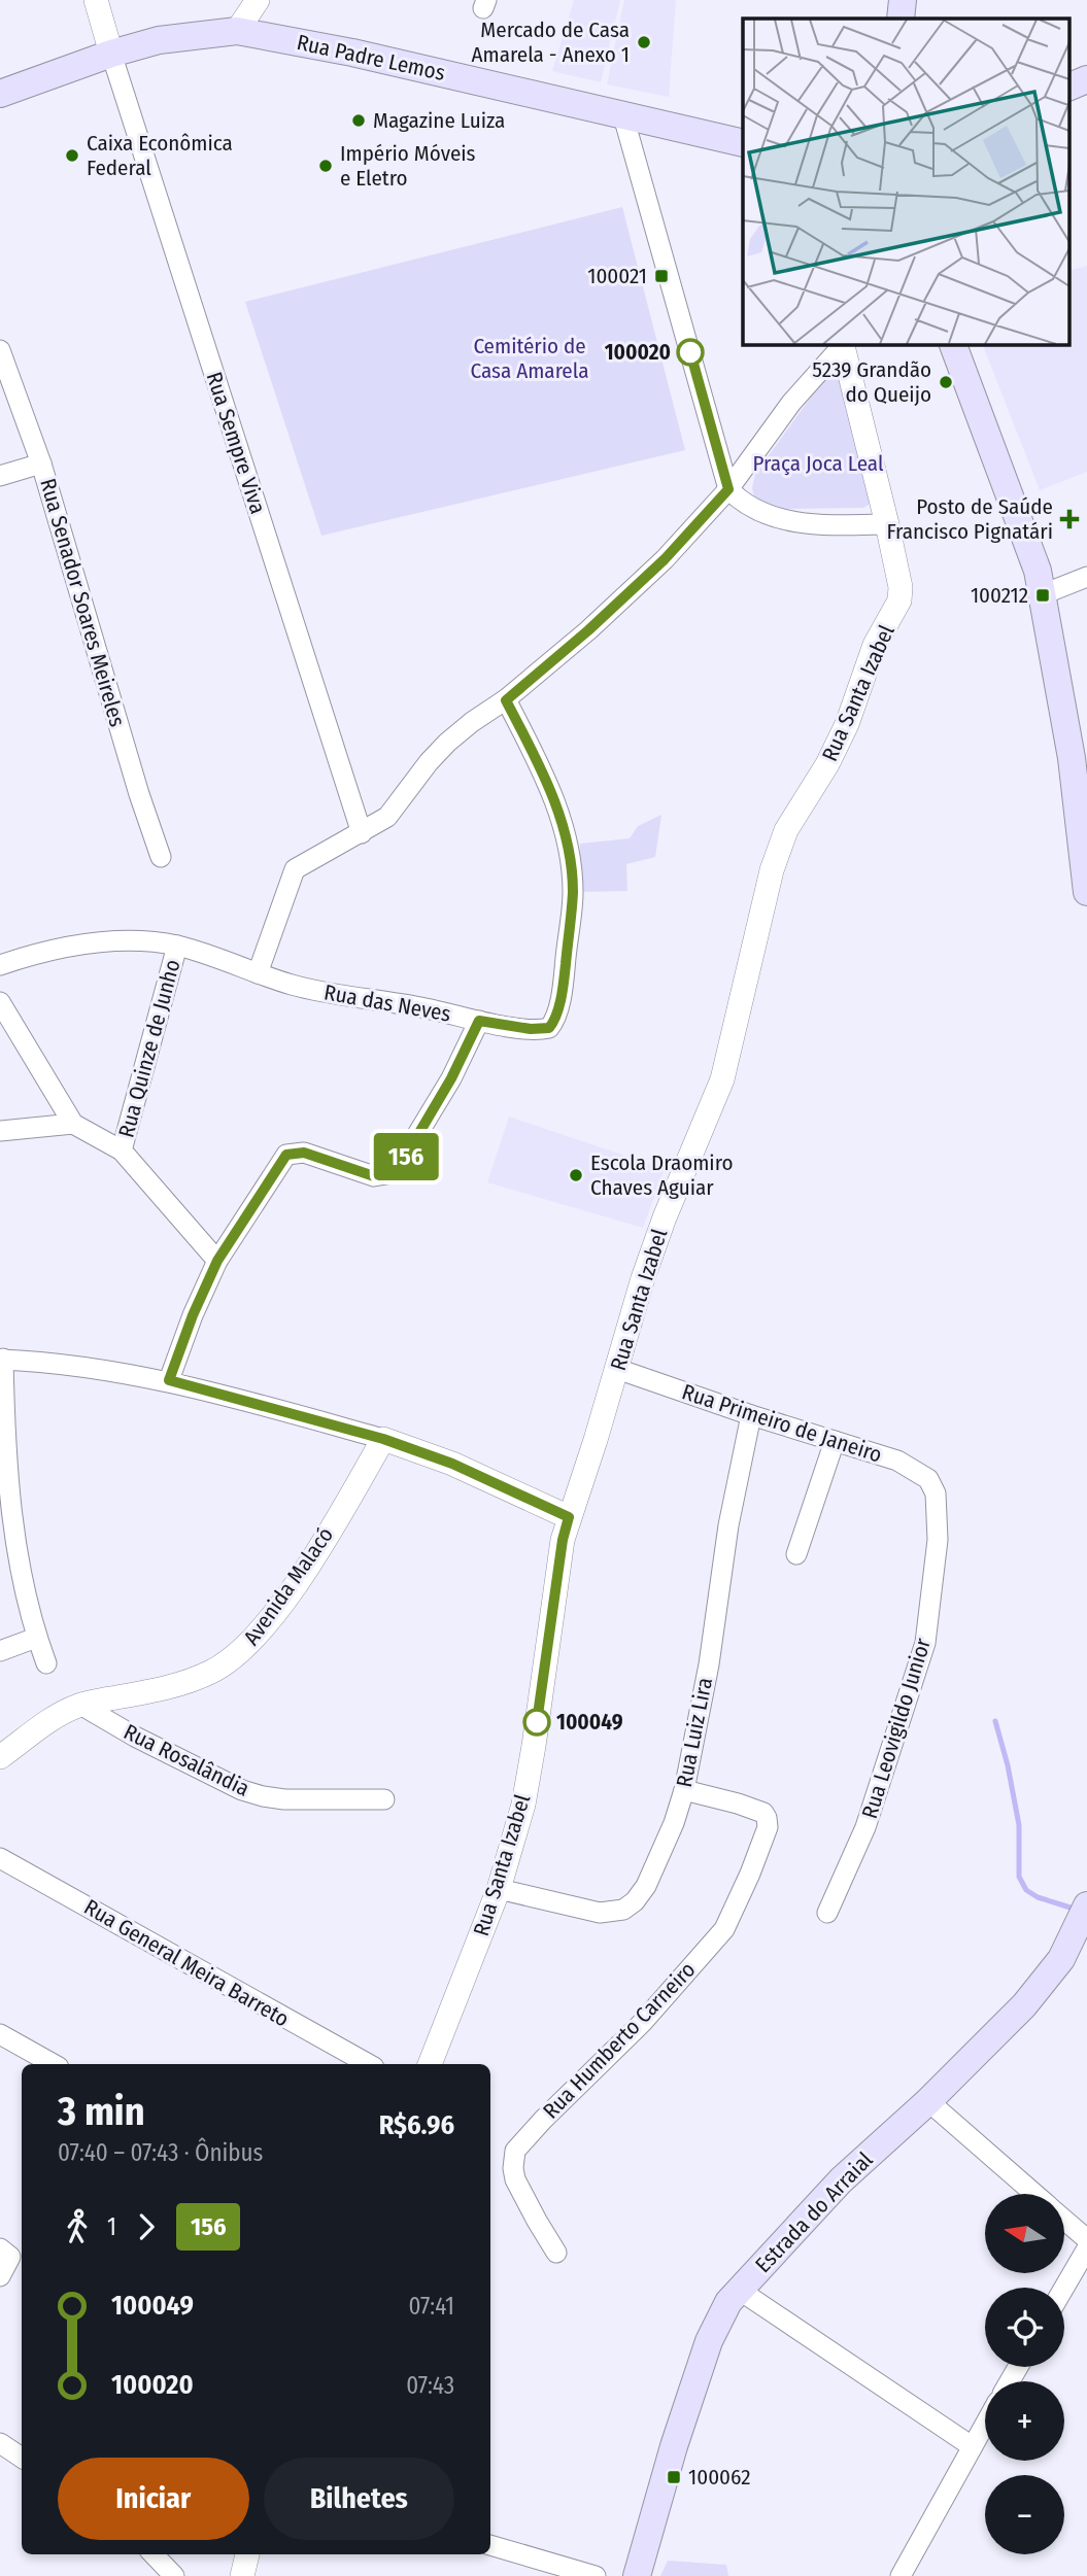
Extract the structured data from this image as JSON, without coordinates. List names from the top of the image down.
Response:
{
  "streets": {
    "main road": ["Rua Padre Lemos", "Estrada do Arraial"],
    "street": [
      "Rua Sempre Viva",
      "Rua Senador Soares Meireles",
      "Rua Santa Izabel",
      "Rua das Neves",
      "Rua Quinze de Junho",
      "Rua Primeiro de Janeiro",
      "Avenida Malacó",
      "Rua Leovigildo Junior",
      "Rua Luiz Lira",
      "Rua Rosalândia",
      "Rua General Meira Barreto",
      "Rua Humberto Carneiro"
    ]
  },
  "crossings": [
    ["Rua Padre Lemos", "Rua Sempre Viva"],
    ["Rua Santa Izabel", "Rua Primeiro de Janeiro"],
    ["Rua Santa Izabel", "Rua Luiz Lira"],
    ["Rua das Neves", "Rua Quinze de Junho"],
    ["Rua Primeiro de Janeiro", "Rua Leovigildo Junior"],
    ["Rua Primeiro de Janeiro", "Rua Luiz Lira"],
    ["Avenida Malacó", "Rua Rosalândia"],
    ["Rua Luiz Lira", "Rua Humberto Carneiro"]
  ],
  "parks": ["Cemitério de Casa Amarela", "Praça Joca Leal"],
  "places": {
    "other": [
      "Mercado de Casa Amarela - Anexo 1",
      "Magazine Luiza",
      "Caixa Econômica Federal",
      "Império Móveis e Eletro",
      "100020",
      "5239 Grandão do Queijo",
      "Escola Draomiro Chaves Aguiar",
      "100049"
    ],
    "transit": ["100021", "100212", "100062"],
    "health": ["Posto de Saúde Francisco Pignatári"]
  },
  "lines": ["bus line 156"],
  "north": "left",
  "page": {
    "on_map": "156",
    "heading": ["3 min", "07:40 – 07:43 · Ônibus", "R$6.96"],
    "legs": ["1", "156"],
    "map_buttons": ["+", "−"],
    "list": [
      {
        "name": "100049",
        "value": "07:41"
      },
      {
        "name": "100020",
        "value": "07:43"
      }
    ],
    "buttons": ["Iniciar", "Bilhetes"]
  }
}
